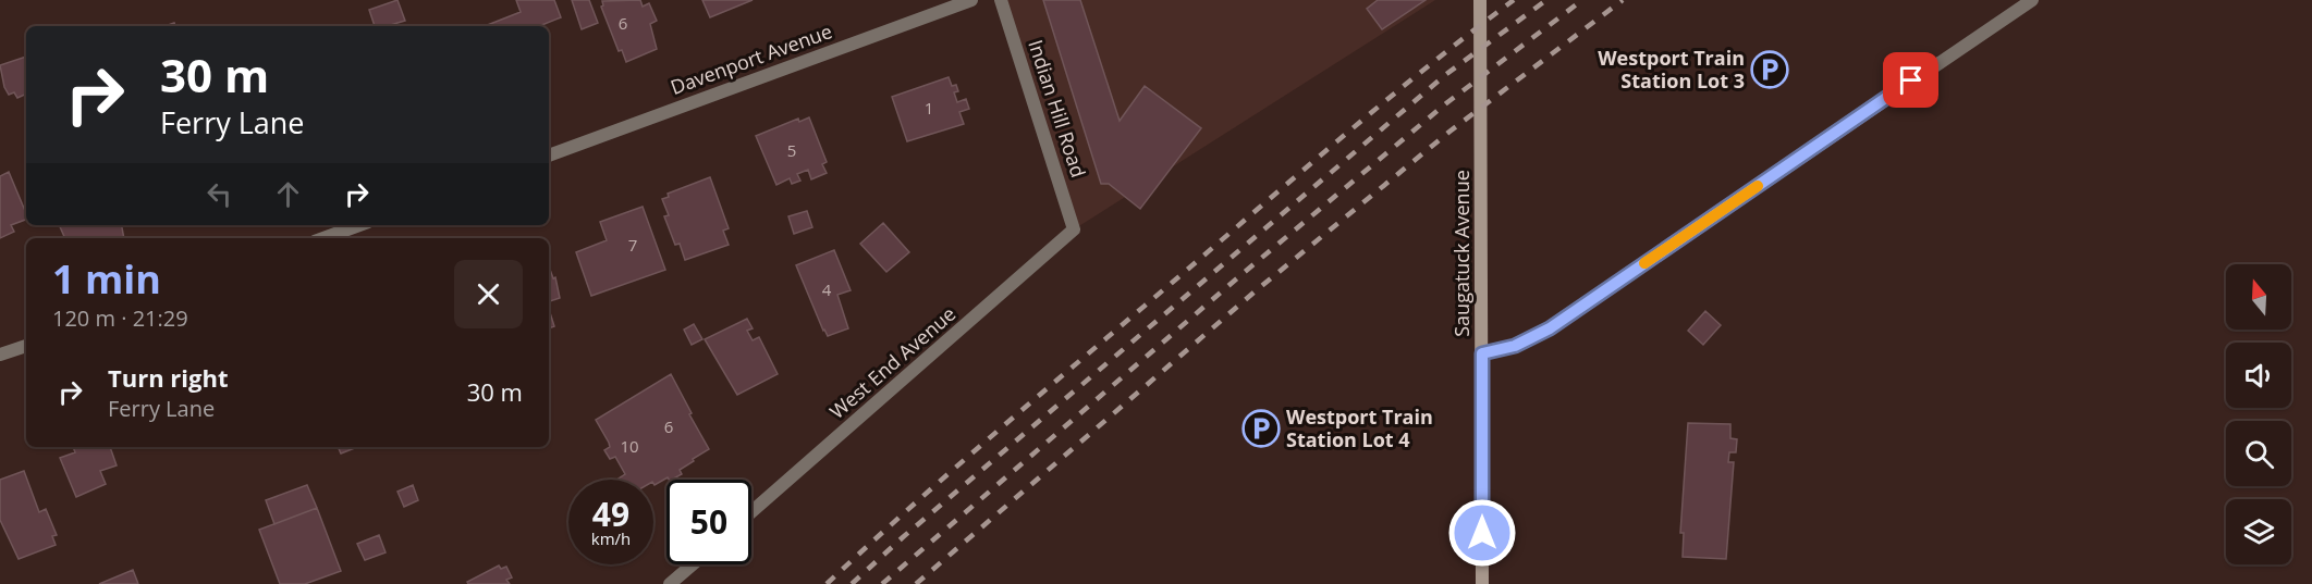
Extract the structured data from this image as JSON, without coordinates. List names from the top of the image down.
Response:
{
  "streets": {
    "main road": ["Saugatuck Avenue"],
    "street": ["Davenport Avenue", "Indian Hill Road", "West End Avenue"]
  },
  "crossings": [
    ["Indian Hill Road", "West End Avenue"]
  ],
  "places": {
    "parking": ["Westport Train Station Lot 3", "Westport Train Station Lot 4"]
  },
  "house_numbers": [
    "6",
    "1",
    "5",
    "7",
    "4",
    "6",
    "10"
  ],
  "north": "top",
  "page": {
    "turn": ["30 m", "Ferry Lane"],
    "heading": ["1 min", "120 m · 21:29"],
    "list": [
      {
        "name": "Turn right",
        "note": "Ferry Lane",
        "value": "30 m"
      }
    ],
    "speed": "49 km/h",
    "limit": "50"
  }
}
